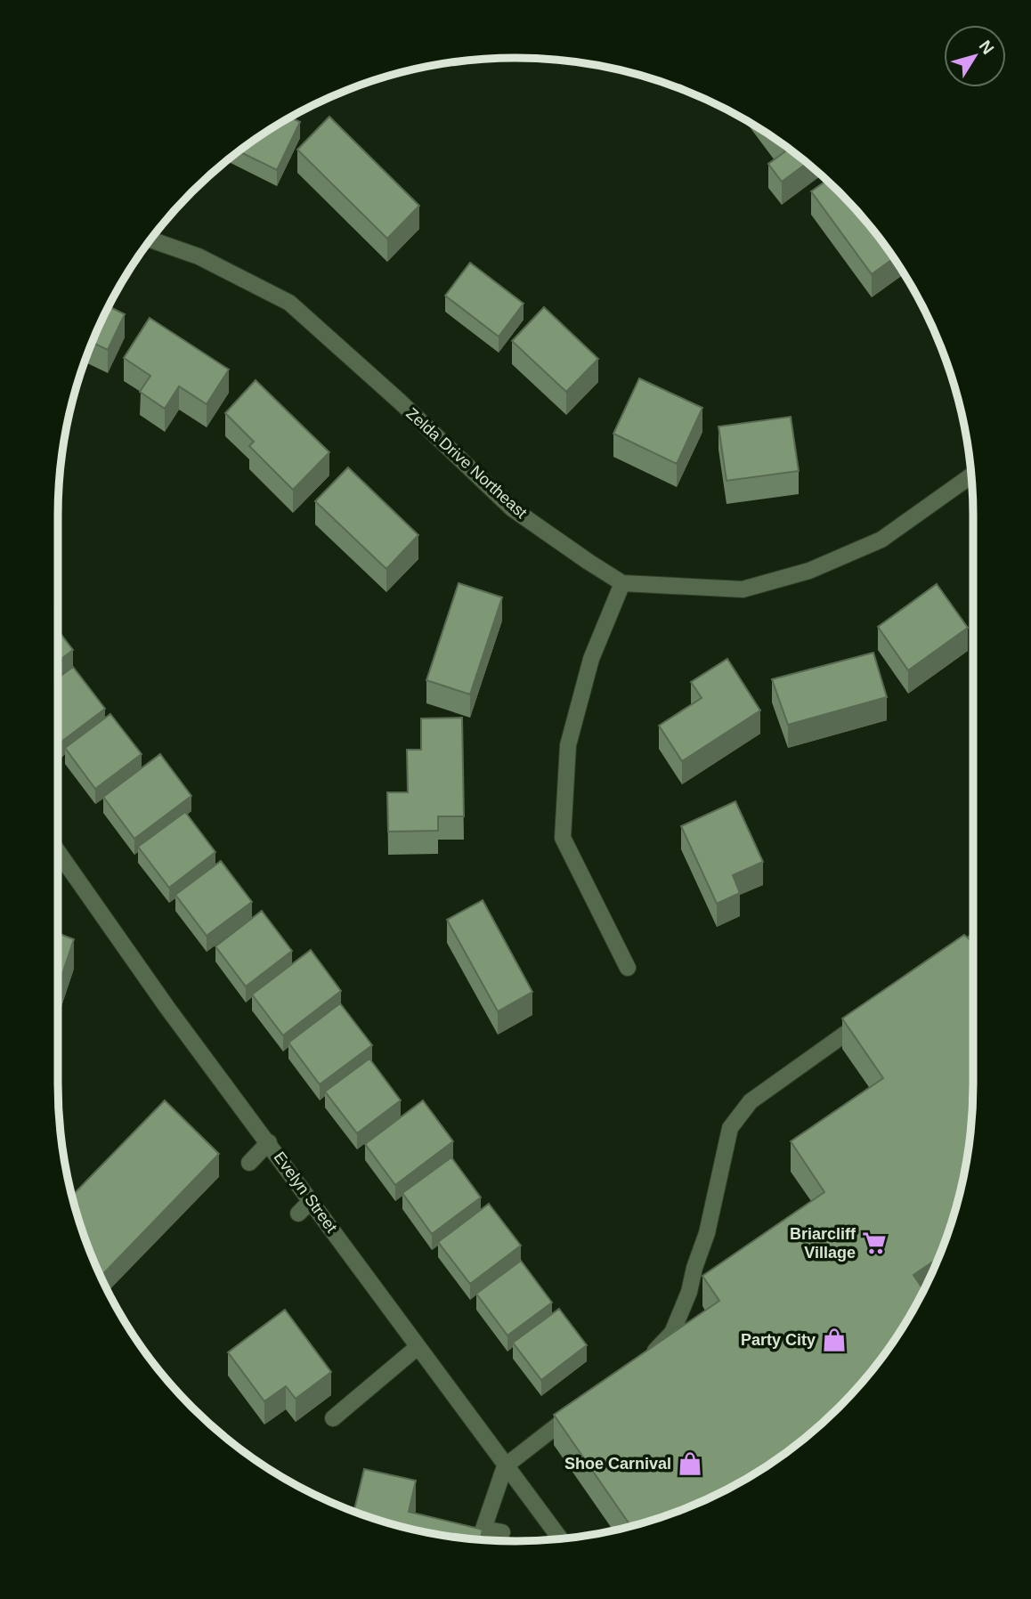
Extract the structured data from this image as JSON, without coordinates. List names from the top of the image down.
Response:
{
  "streets": {
    "street": ["Zelda Drive Northeast", "Evelyn Street"]
  },
  "places": {
    "supermarket": ["Briarcliff Village"],
    "shop": ["Party City", "Shoe Carnival"]
  },
  "north": "top right"
}
